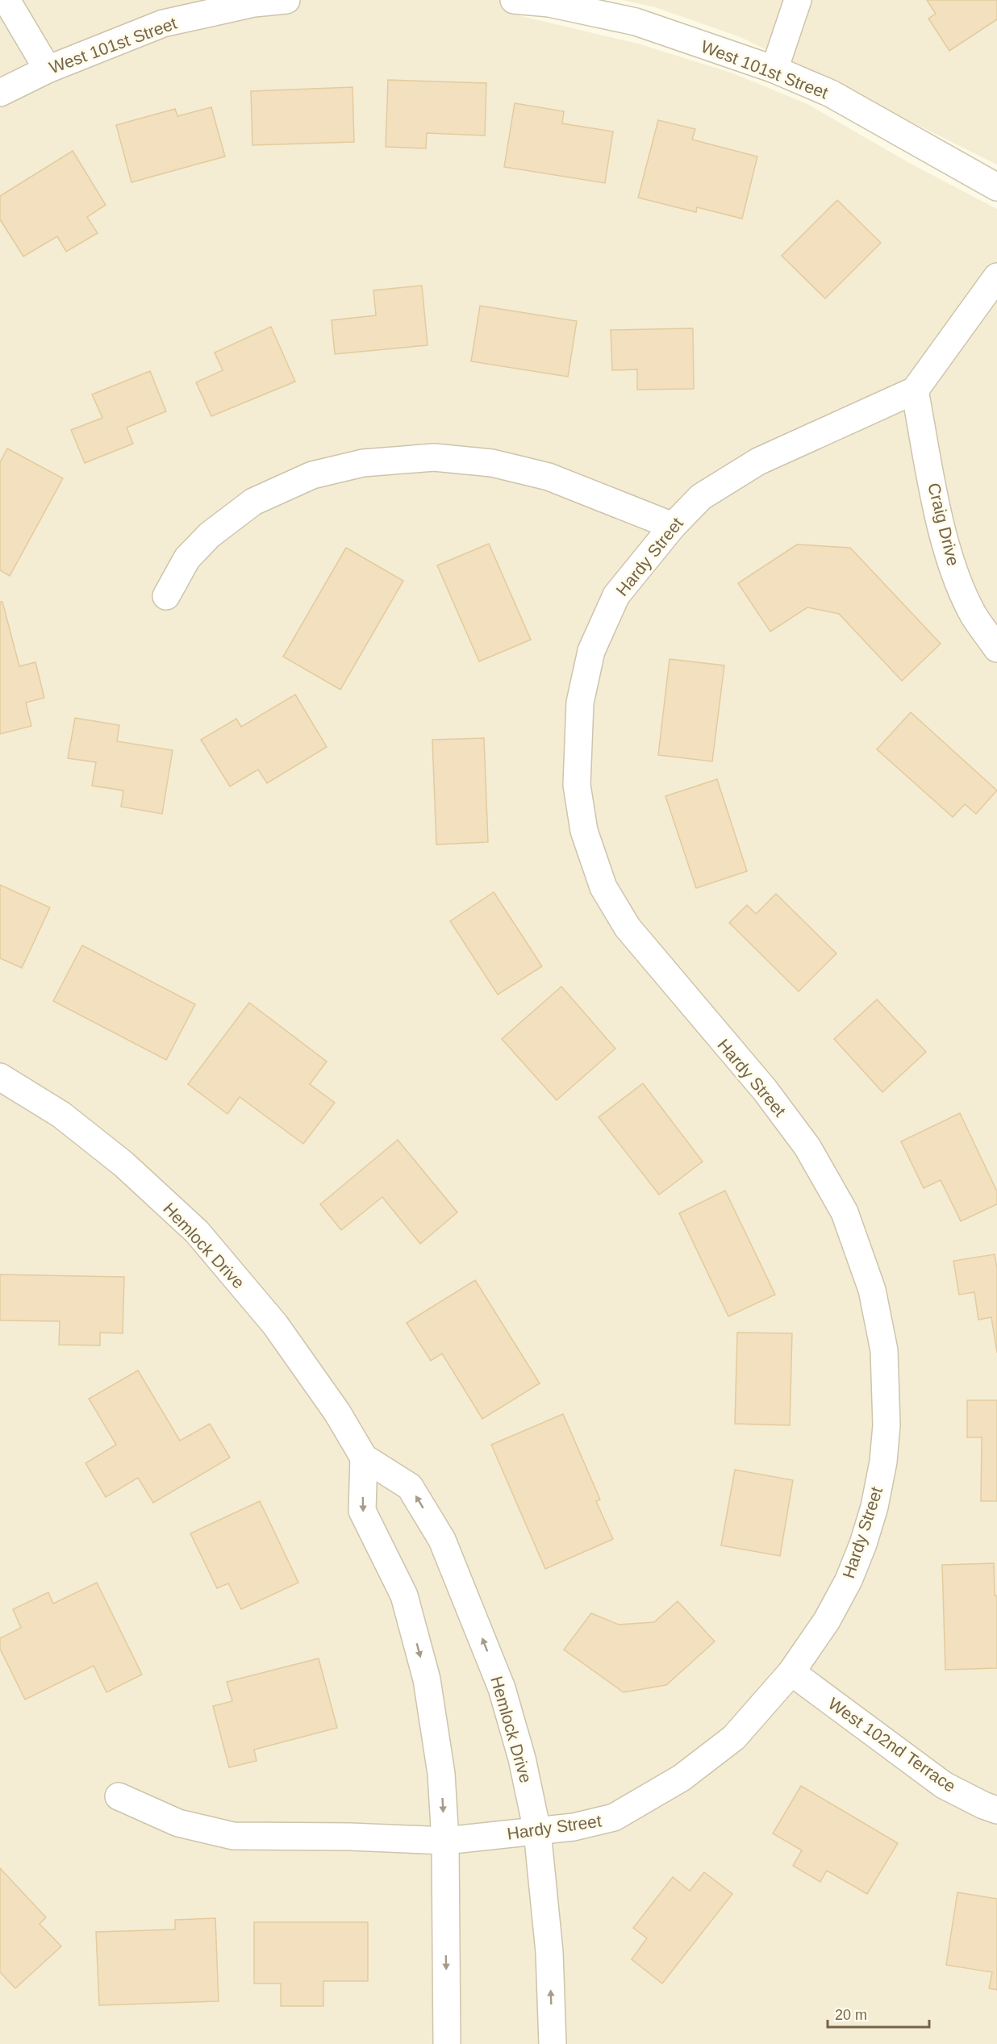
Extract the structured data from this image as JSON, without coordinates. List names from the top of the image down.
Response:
{
  "streets": {
    "street": [
      "West 101st Street",
      "Craig Drive",
      "Hardy Street",
      "Hemlock Drive",
      "West 102nd Terrace"
    ]
  },
  "crossings": [
    ["Craig Drive", "Hardy Street"],
    ["Hardy Street", "Hemlock Drive"],
    ["Hardy Street", "West 102nd Terrace"]
  ],
  "scale_bar": "20 m"
}
